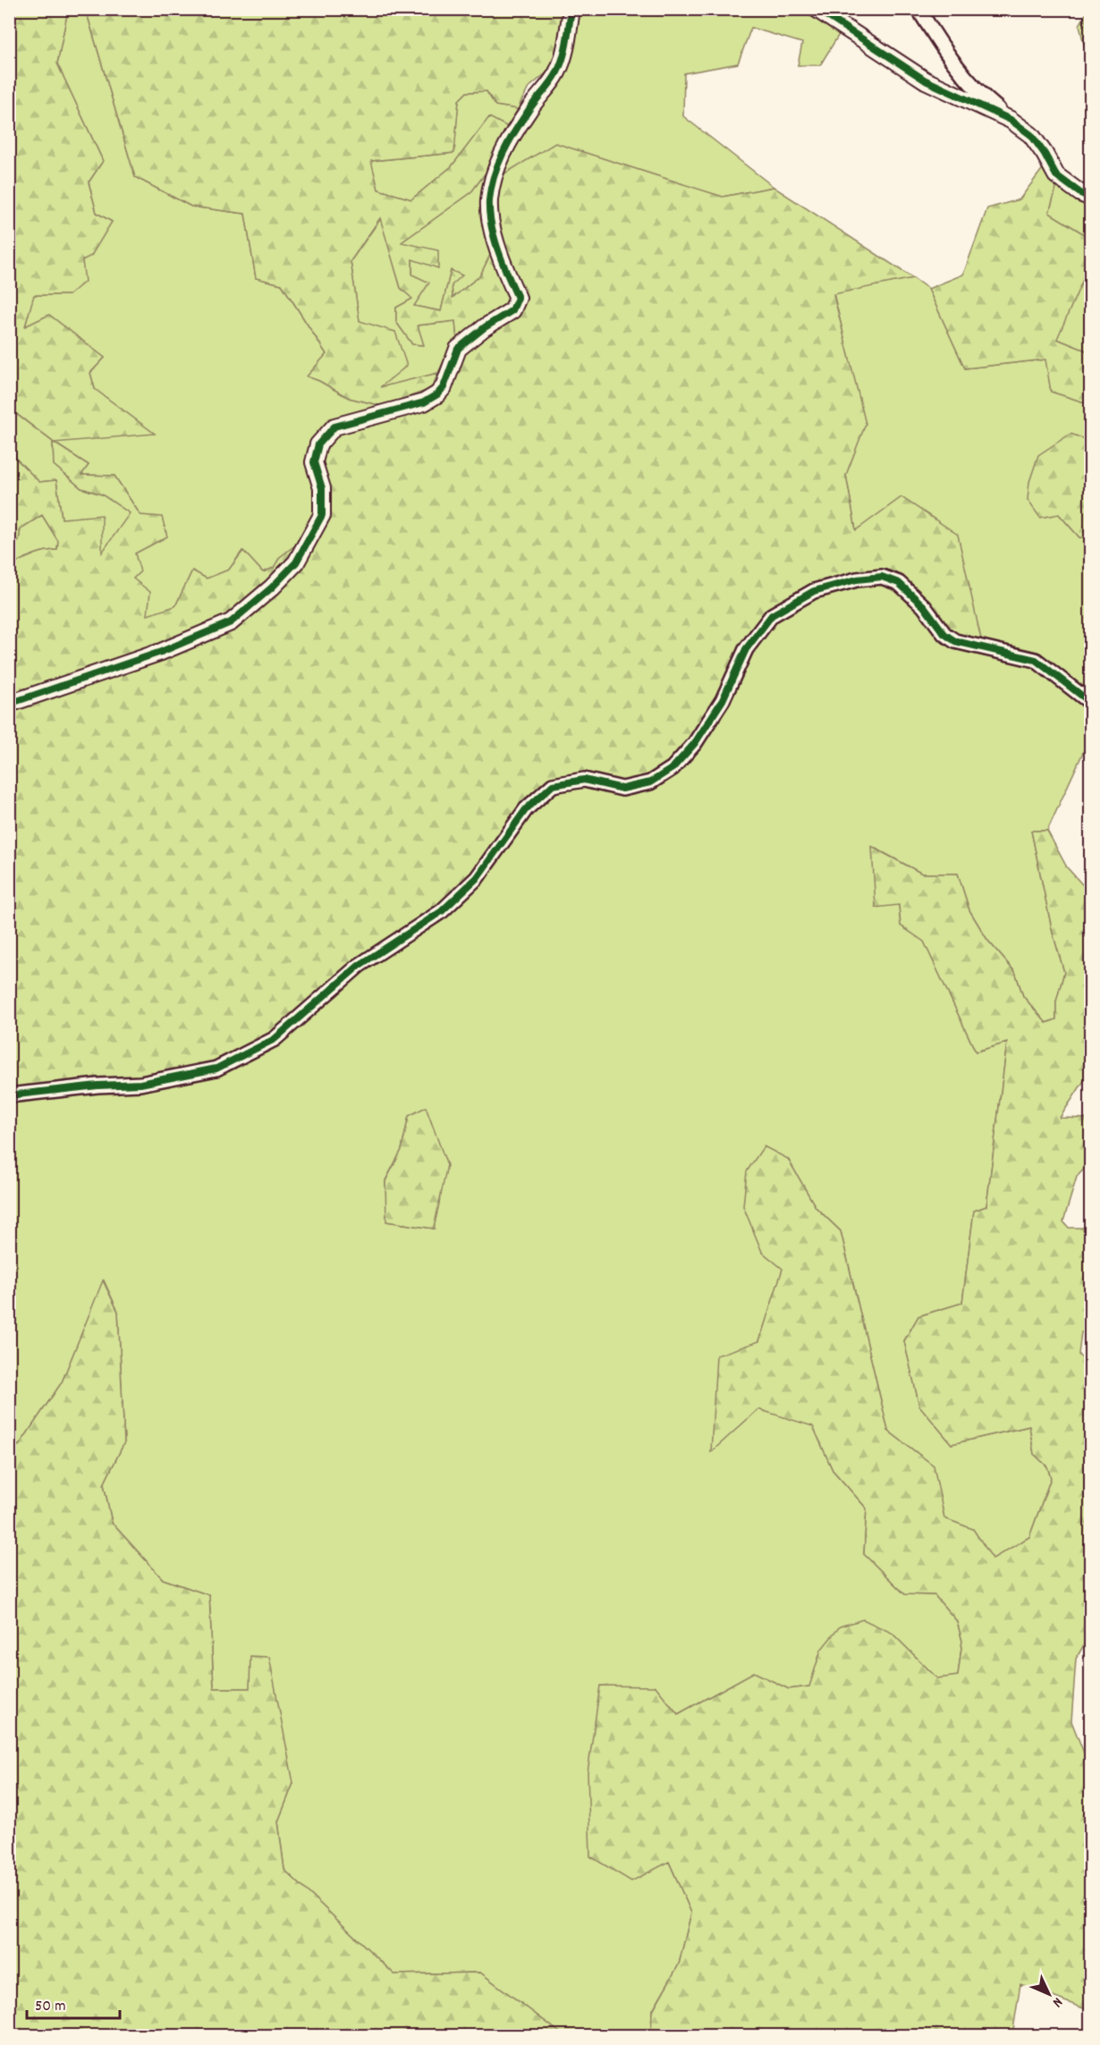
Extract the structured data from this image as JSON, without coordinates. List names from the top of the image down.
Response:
{
  "scale_bar": "50 m",
  "north": "bottom right"
}
